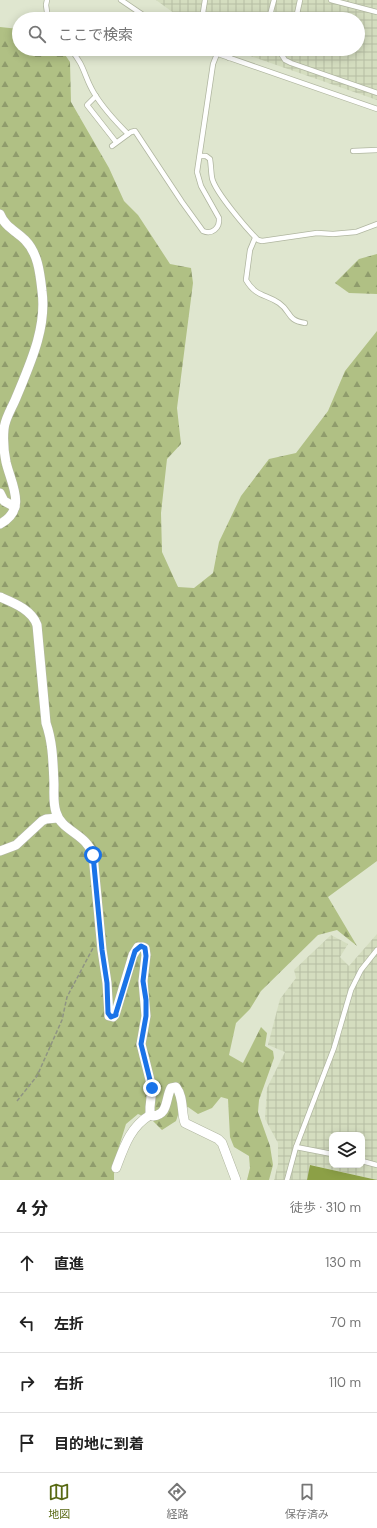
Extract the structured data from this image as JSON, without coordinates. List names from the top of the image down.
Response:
{
  "page": {
    "search": "ここで検索",
    "heading": ["4 分", "徒歩 · 310 m"],
    "list": [
      ["直進", "130 m"],
      ["左折", "70 m"],
      ["右折", "110 m"],
      "目的地に到着"
    ],
    "nav": ["地図", "経路", "保存済み"]
  }
}
